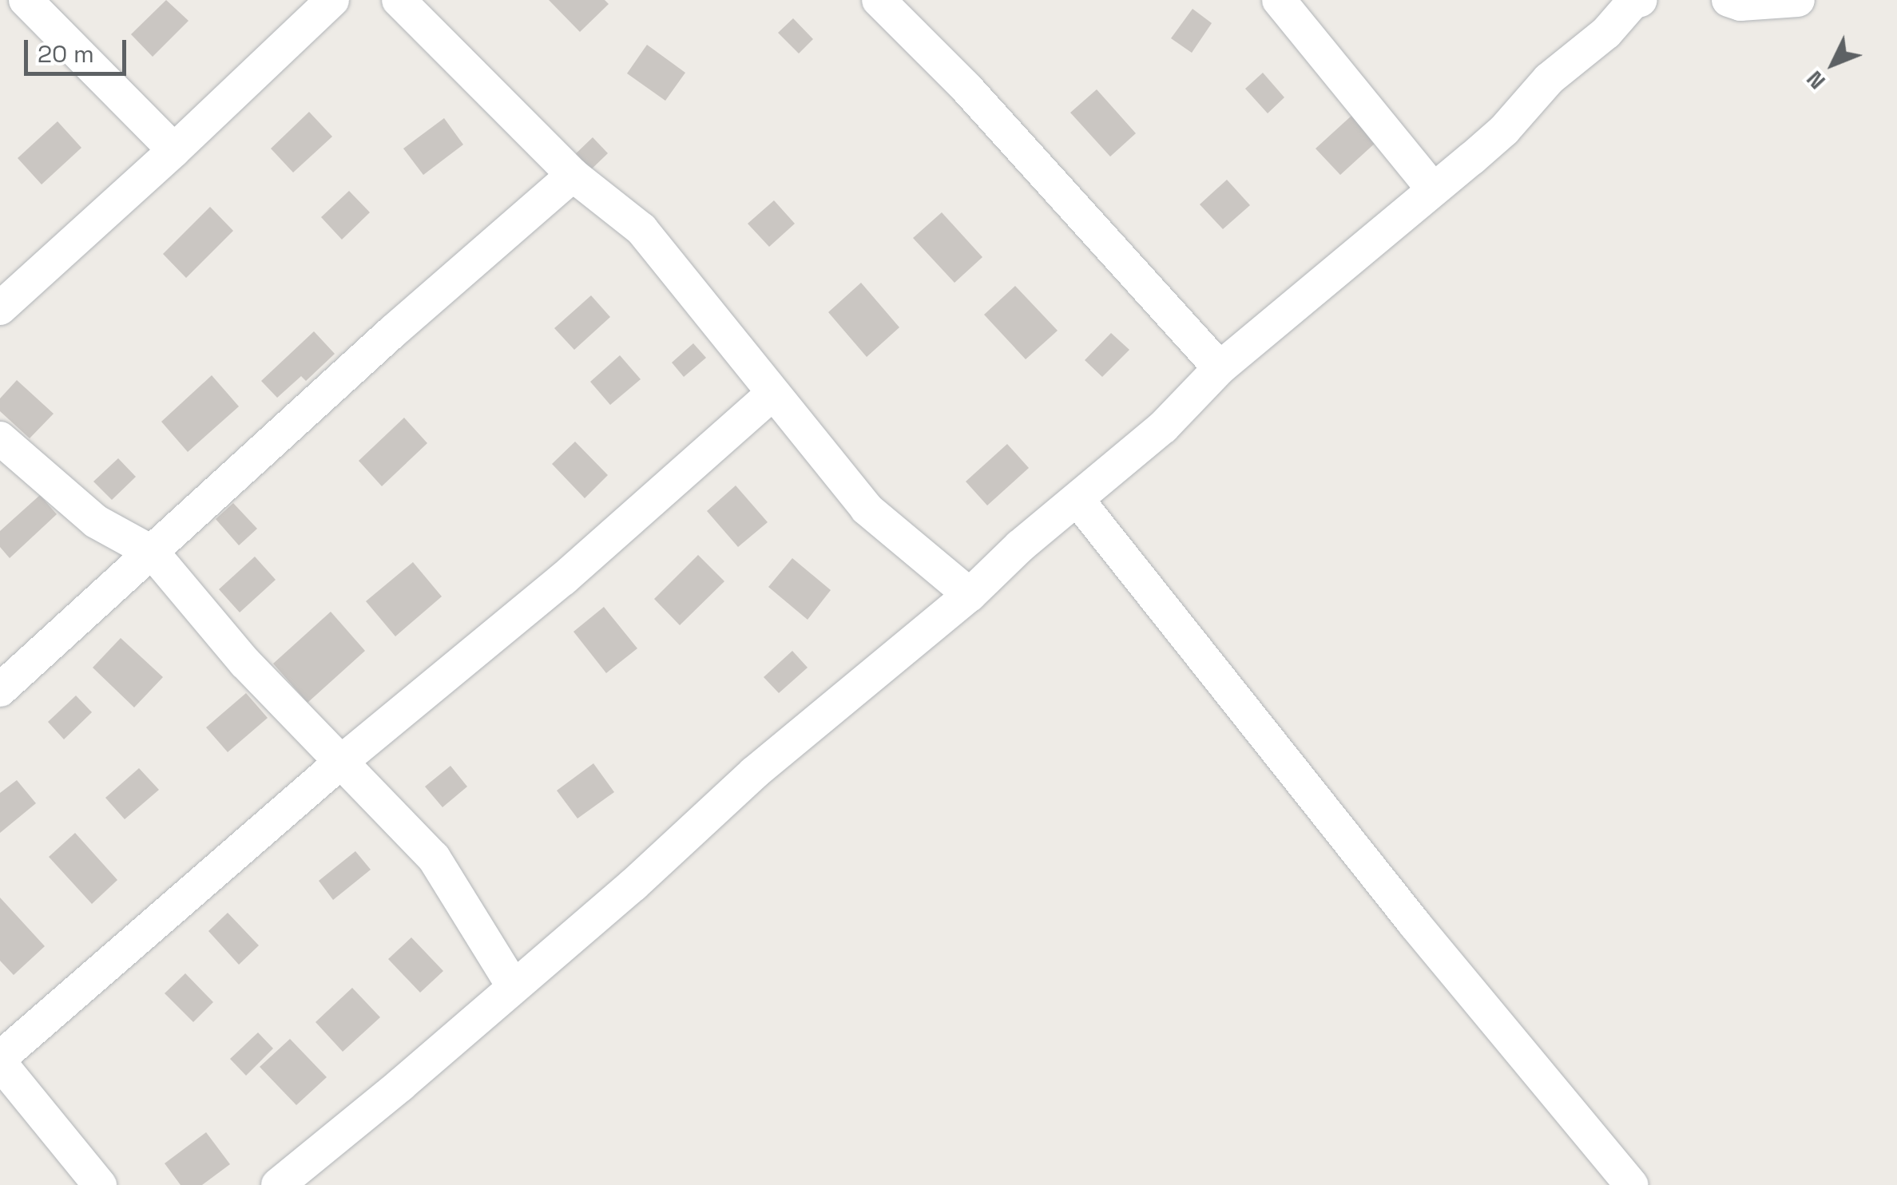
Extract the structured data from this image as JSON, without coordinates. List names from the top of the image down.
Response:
{
  "scale_bar": "20 m",
  "north": "bottom left"
}
